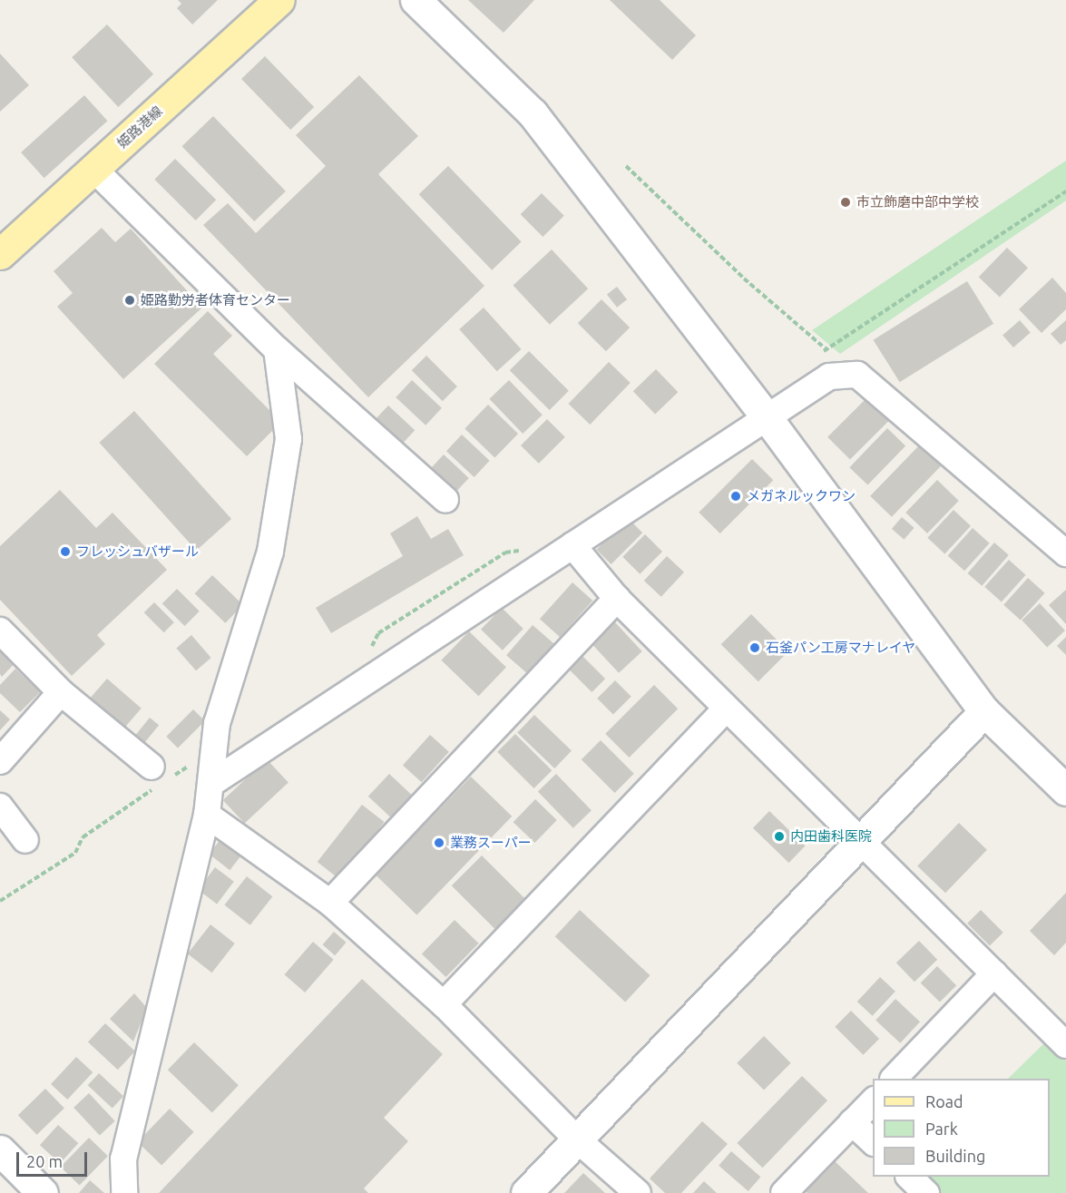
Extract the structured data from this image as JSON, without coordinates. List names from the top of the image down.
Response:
{
  "streets": {
    "main road": ["姫路港線"]
  },
  "places": [
    "市立飾磨中部中学校",
    "姫路勤労者体育センター",
    "メガネルックワン",
    "フレッシュバザール",
    "石釜パン工房マナレイヤ",
    "内田歯科医院",
    "業務スーパー"
  ],
  "legend": ["Road", "Park", "Building"],
  "scale_bar": "20 m"
}
